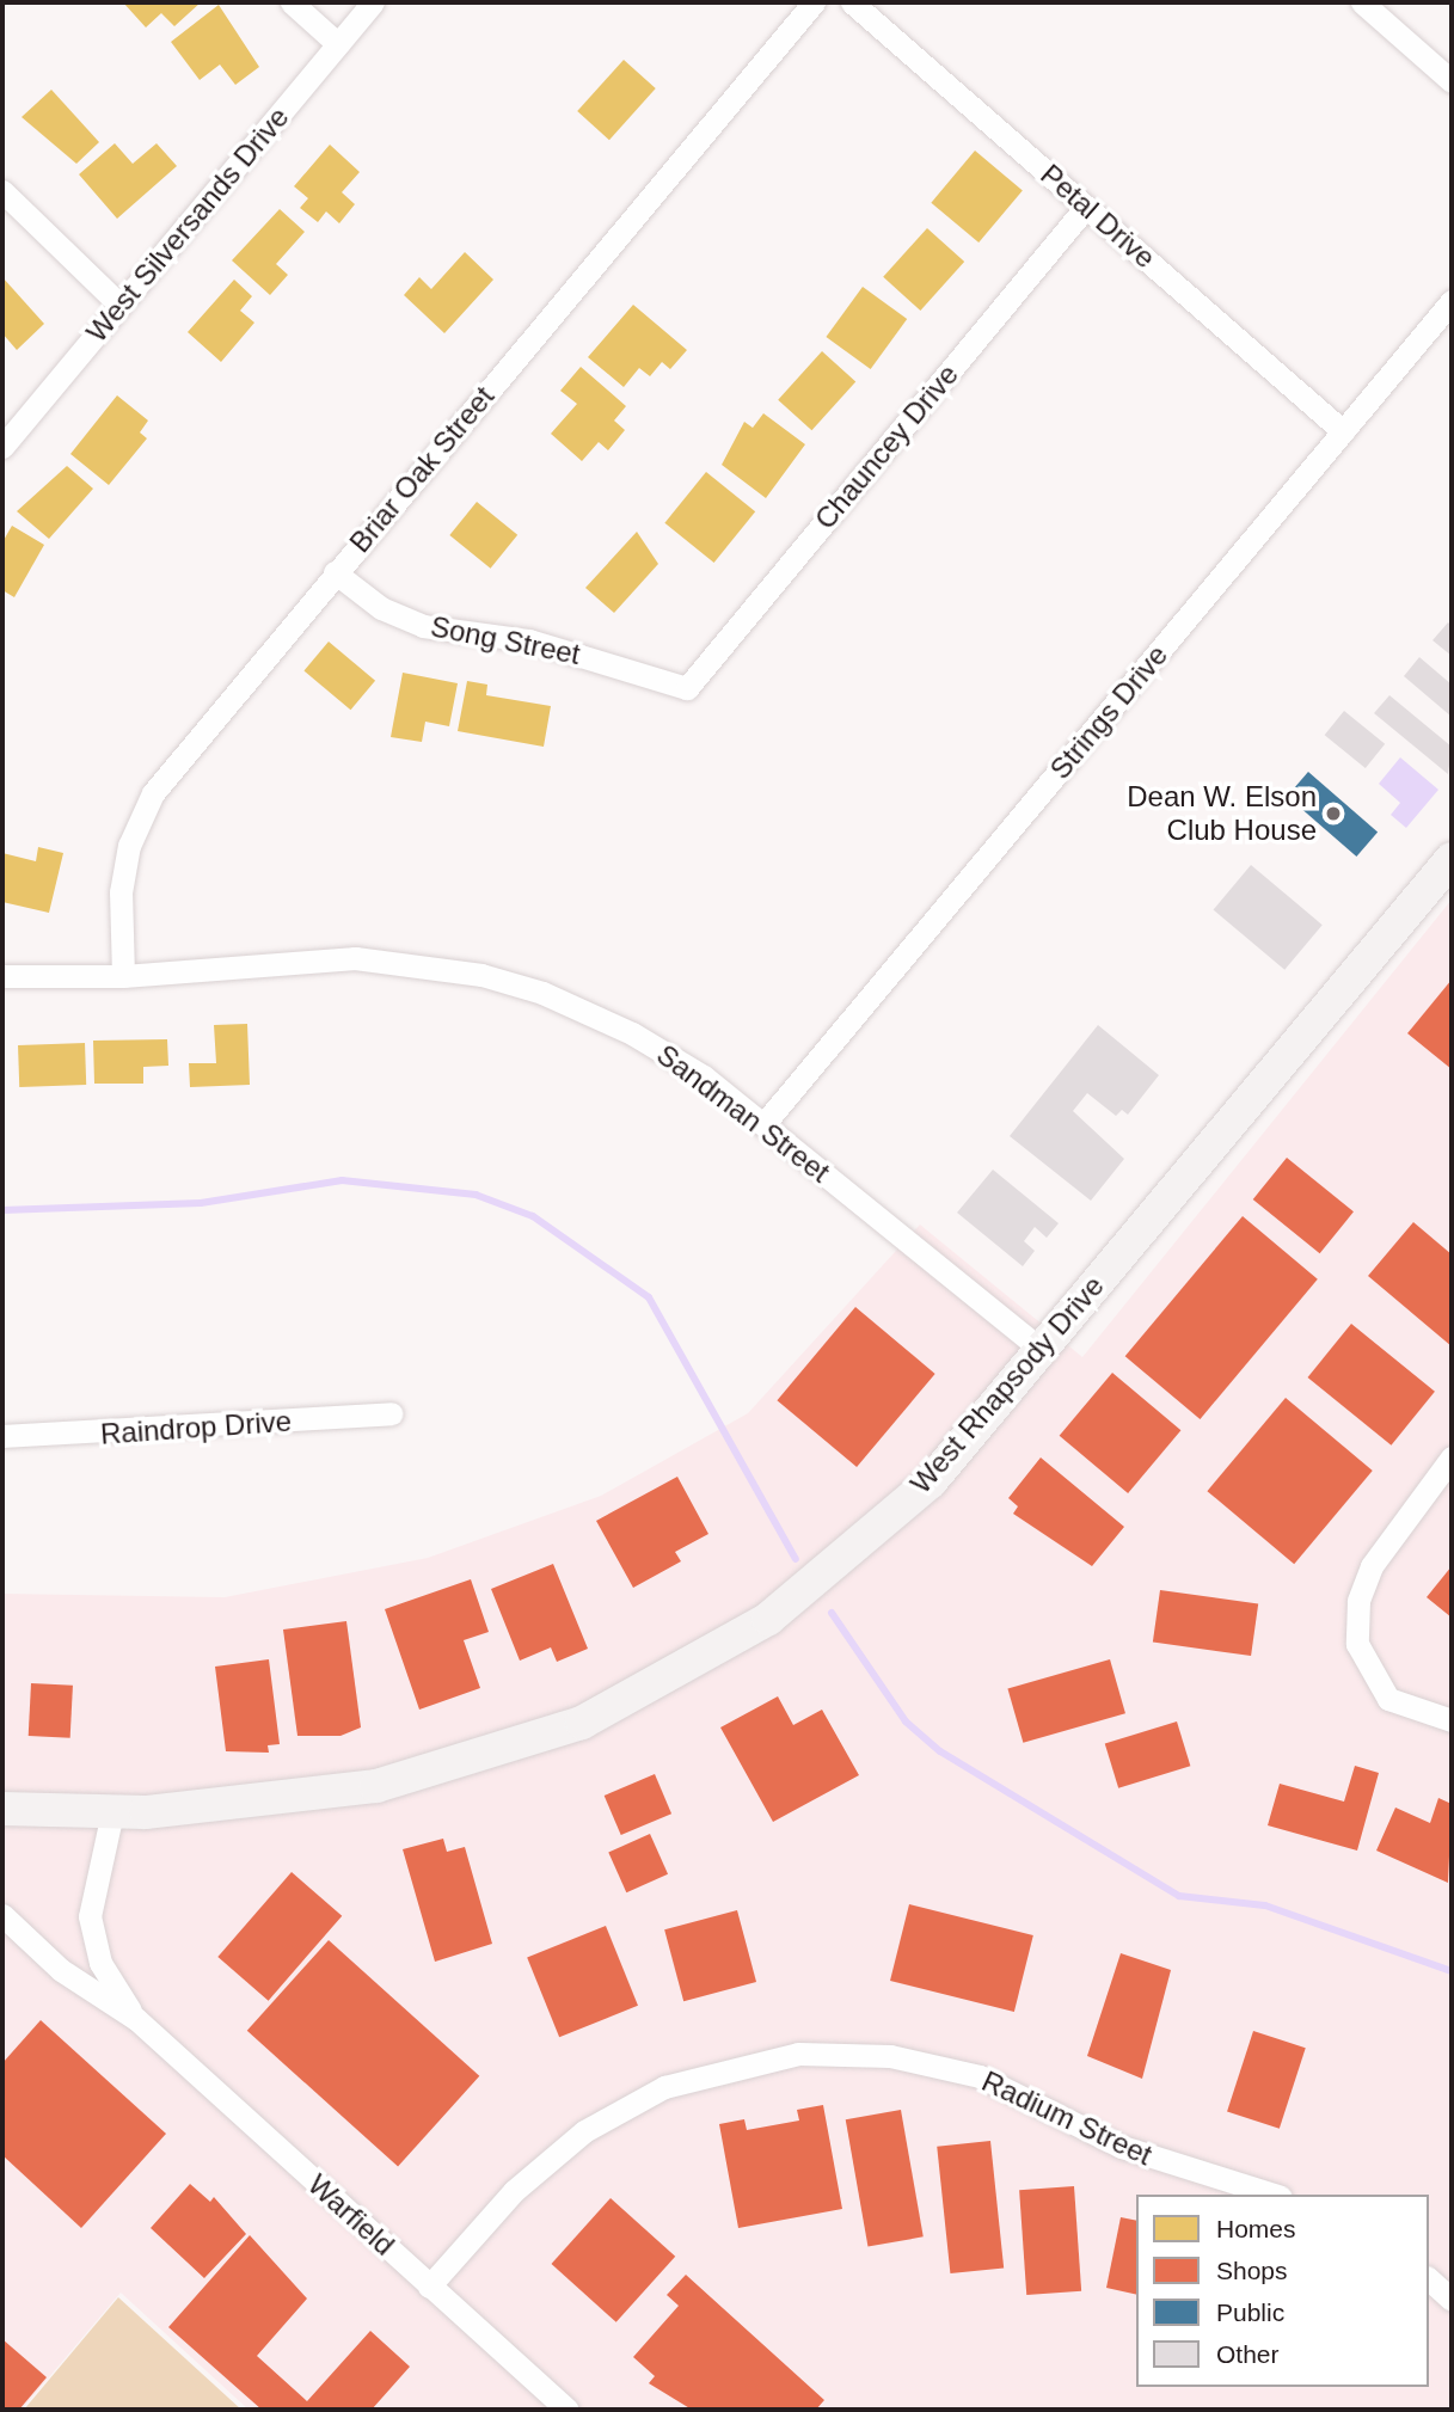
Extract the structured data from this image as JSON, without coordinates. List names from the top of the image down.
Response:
{
  "streets": {
    "street": [
      "Petal Drive",
      "West Silversands Drive",
      "Chauncey Drive",
      "Briar Oak Street",
      "Song Street",
      "Strings Drive",
      "Sandman Street",
      "West Rhapsody Drive",
      "Raindrop Drive",
      "Radium Street",
      "Warfield"
    ]
  },
  "crossings": [
    ["Petal Drive", "Chauncey Drive"],
    ["Petal Drive", "Strings Drive"],
    ["Chauncey Drive", "Song Street"],
    ["Briar Oak Street", "Song Street"],
    ["Briar Oak Street", "Sandman Street"],
    ["Strings Drive", "Sandman Street"],
    ["Sandman Street", "West Rhapsody Drive"],
    ["West Rhapsody Drive", "Warfield"],
    ["Radium Street", "Warfield"]
  ],
  "places": ["Dean W. Elson Club House"],
  "legend": [
    "Homes",
    "Shops",
    "Public",
    "Other"
  ]
}
